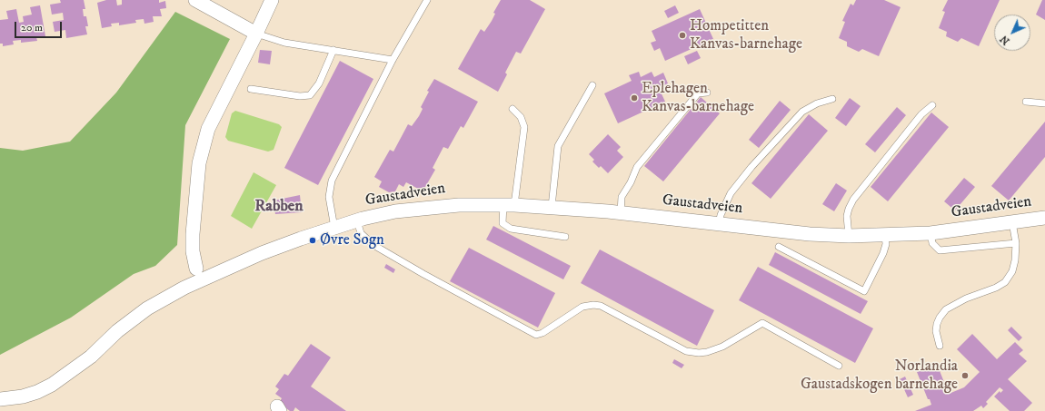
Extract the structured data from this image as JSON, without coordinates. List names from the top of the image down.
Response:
{
  "streets": {
    "street": ["Gaustadveien"]
  },
  "districts": ["Rabben"],
  "places": [
    "Hompetitten Kanvas-barnehage",
    "Eplehagen Kanvas-barnehage",
    "Øvre Sogn",
    "Norlandia Gaustadskogen barnehage"
  ],
  "scale_bar": "20 m",
  "north": "bottom left"
}
